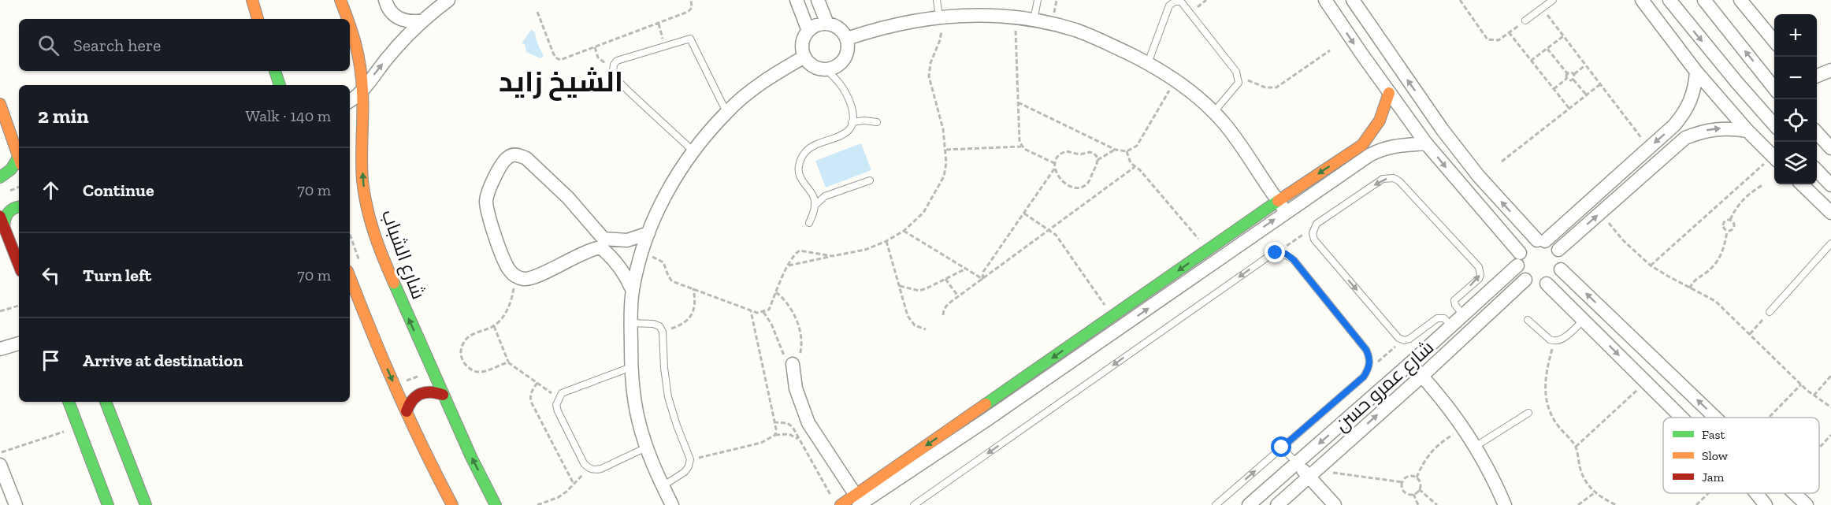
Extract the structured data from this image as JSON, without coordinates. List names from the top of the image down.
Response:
{
  "streets": {
    "street": ["شارع الشباب", "شارع عمرو حسن"]
  },
  "districts": ["الشيخ زايد"],
  "legend": ["Fast", "Slow", "Jam"],
  "page": {
    "map_buttons": ["+", "−"],
    "search": "Search here",
    "heading": ["2 min", "Walk · 140 m"],
    "list": [
      ["Continue", "70 m"],
      ["Turn left", "70 m"],
      "Arrive at destination"
    ]
  }
}
